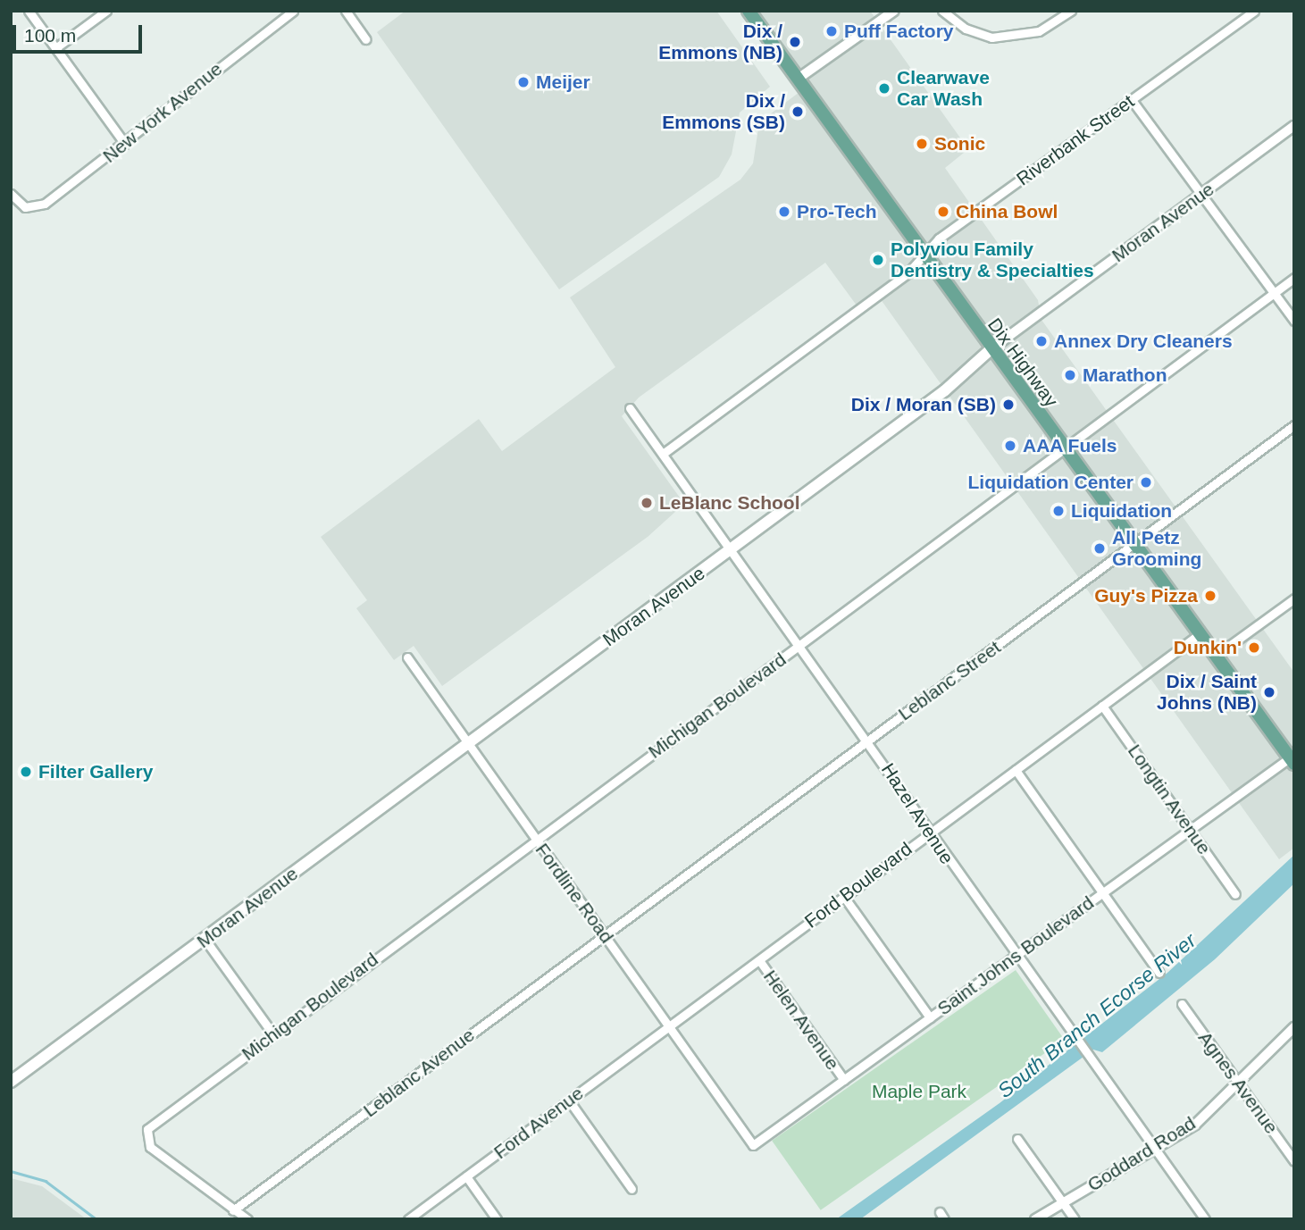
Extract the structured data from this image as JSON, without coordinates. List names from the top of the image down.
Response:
{
  "streets": {
    "main road": ["Moran Avenue", "Dix Highway"],
    "street": [
      "New York Avenue",
      "Riverbank Street",
      "Leblanc Street",
      "Michigan Boulevard",
      "Longtin Avenue",
      "Hazel Avenue",
      "Ford Boulevard",
      "Fordline Road",
      "Saint Johns Boulevard",
      "Helen Avenue",
      "Leblanc Avenue",
      "Agnes Avenue",
      "Ford Avenue",
      "Goddard Road"
    ]
  },
  "crossings": [
    ["Riverbank Street", "Dix Highway"],
    ["Riverbank Street", "Hazel Avenue"],
    ["Moran Avenue", "Dix Highway"],
    ["Moran Avenue", "Hazel Avenue"],
    ["Moran Avenue", "Fordline Road"],
    ["Dix Highway", "Leblanc Street"],
    ["Dix Highway", "Michigan Boulevard"],
    ["Dix Highway", "Ford Boulevard"],
    ["Dix Highway", "Saint Johns Boulevard"],
    ["Leblanc Street", "Hazel Avenue"],
    ["Leblanc Street", "Fordline Road"],
    ["Leblanc Street", "Leblanc Avenue"],
    ["Michigan Boulevard", "Hazel Avenue"],
    ["Michigan Boulevard", "Fordline Road"],
    ["Michigan Boulevard", "Leblanc Avenue"],
    ["Longtin Avenue", "Ford Boulevard"],
    ["Longtin Avenue", "Saint Johns Boulevard"],
    ["Hazel Avenue", "Ford Boulevard"],
    ["Hazel Avenue", "Saint Johns Boulevard"],
    ["Hazel Avenue", "Goddard Road"],
    ["Ford Boulevard", "Fordline Road"],
    ["Ford Boulevard", "Helen Avenue"],
    ["Ford Boulevard", "Ford Avenue"],
    ["Fordline Road", "Saint Johns Boulevard"],
    ["Fordline Road", "Leblanc Avenue"],
    ["Fordline Road", "Ford Avenue"],
    ["Saint Johns Boulevard", "Helen Avenue"],
    ["Agnes Avenue", "Goddard Road"]
  ],
  "water": ["South Branch Ecorse River"],
  "parks": ["Maple Park"],
  "places": [
    "Puff Factory",
    "Dix / Emmons (NB)",
    "Meijer",
    "Clearwave Car Wash",
    "Dix / Emmons (SB)",
    "Sonic",
    "Pro-Tech",
    "China Bowl",
    "Polyviou Family Dentistry & Specialties",
    "Annex Dry Cleaners",
    "Marathon",
    "Dix / Moran (SB)",
    "AAA Fuels",
    "Liquidation Center",
    "LeBlanc School",
    "Liquidation",
    "All Petz Grooming",
    "Guy's Pizza",
    "Dunkin'",
    "Dix / Saint Johns (NB)",
    "Filter Gallery"
  ],
  "scale_bar": "100 m"
}
